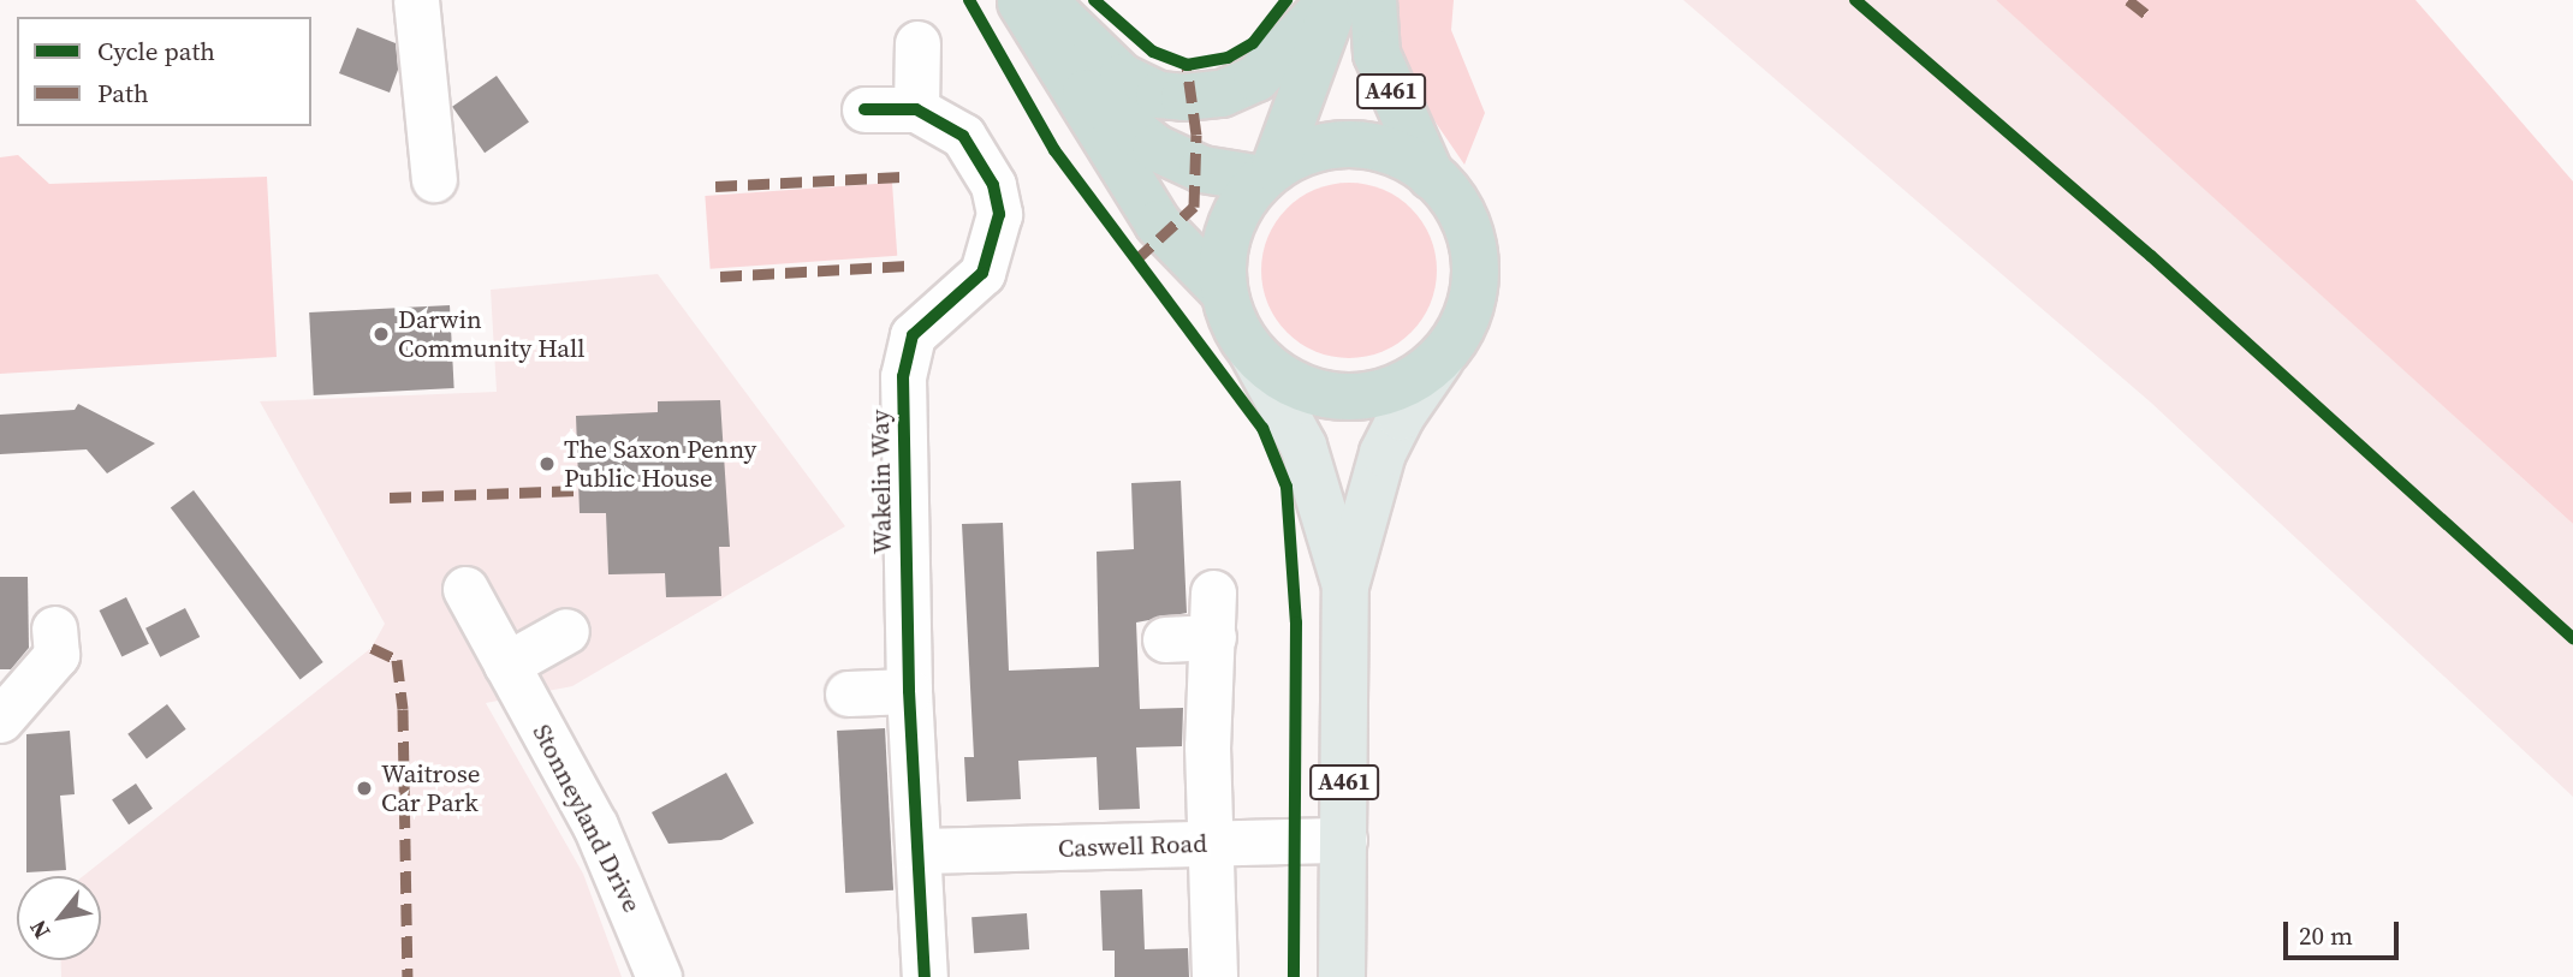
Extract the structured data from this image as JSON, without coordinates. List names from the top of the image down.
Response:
{
  "streets": {
    "highway": ["A461"],
    "street": ["Wakelin Way", "Stonneyland Drive", "Caswell Road"]
  },
  "crossings": [
    ["A461", "Caswell Road"],
    ["Wakelin Way", "Caswell Road"]
  ],
  "places": ["Darwin Community Hall", "The Saxon Penny Public House", "Waitrose Car Park"],
  "legend": ["Cycle path", "Path"],
  "scale_bar": "20 m",
  "north": "bottom left"
}
